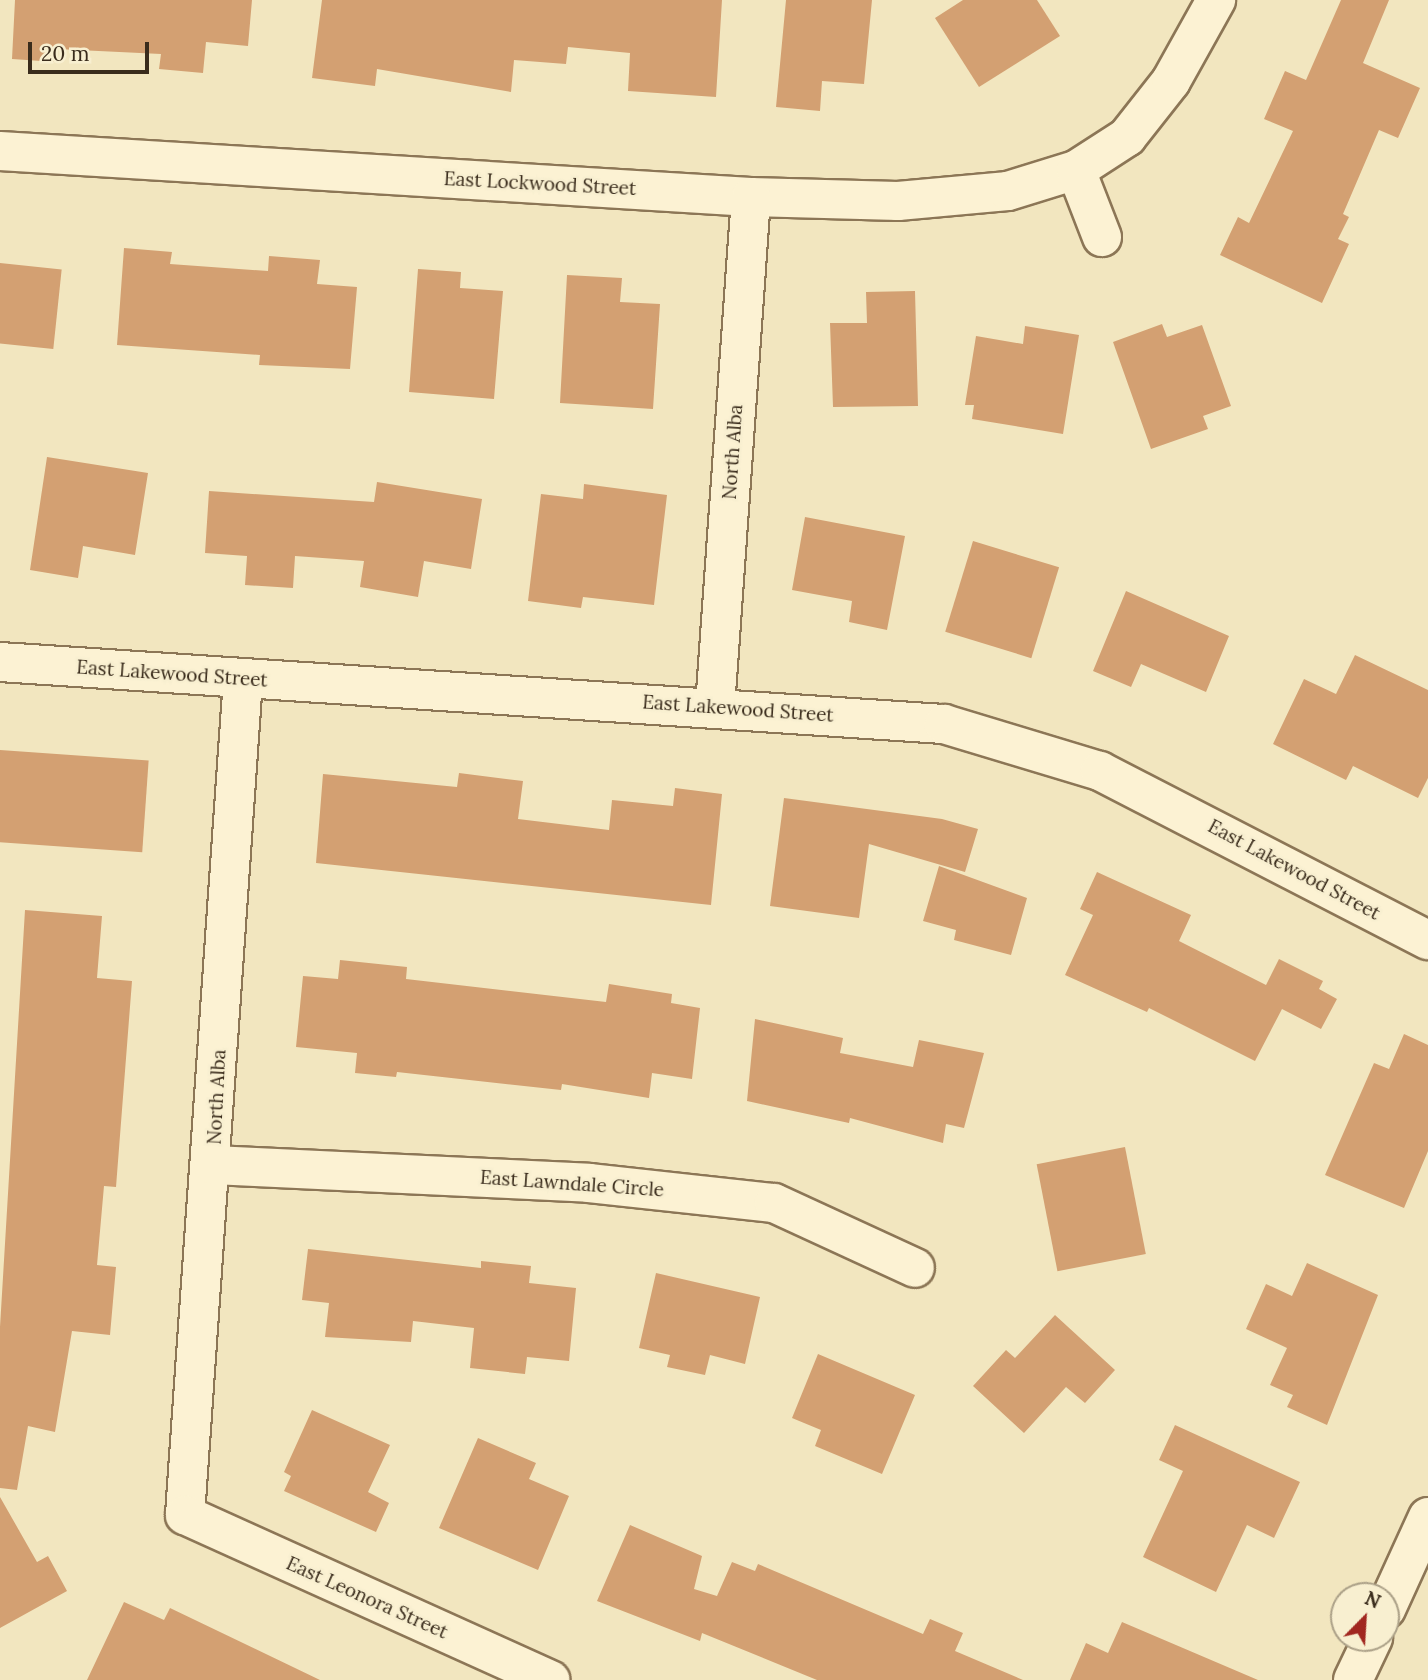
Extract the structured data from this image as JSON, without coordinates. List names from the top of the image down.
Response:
{
  "streets": {
    "street": [
      "East Lockwood Street",
      "North Alba",
      "East Lakewood Street",
      "East Lawndale Circle",
      "East Leonora Street"
    ]
  },
  "crossings": [
    ["East Lockwood Street", "North Alba"],
    ["North Alba", "East Lakewood Street"],
    ["North Alba", "East Lawndale Circle"],
    ["North Alba", "East Leonora Street"]
  ],
  "scale_bar": "20 m",
  "north": "top right"
}
